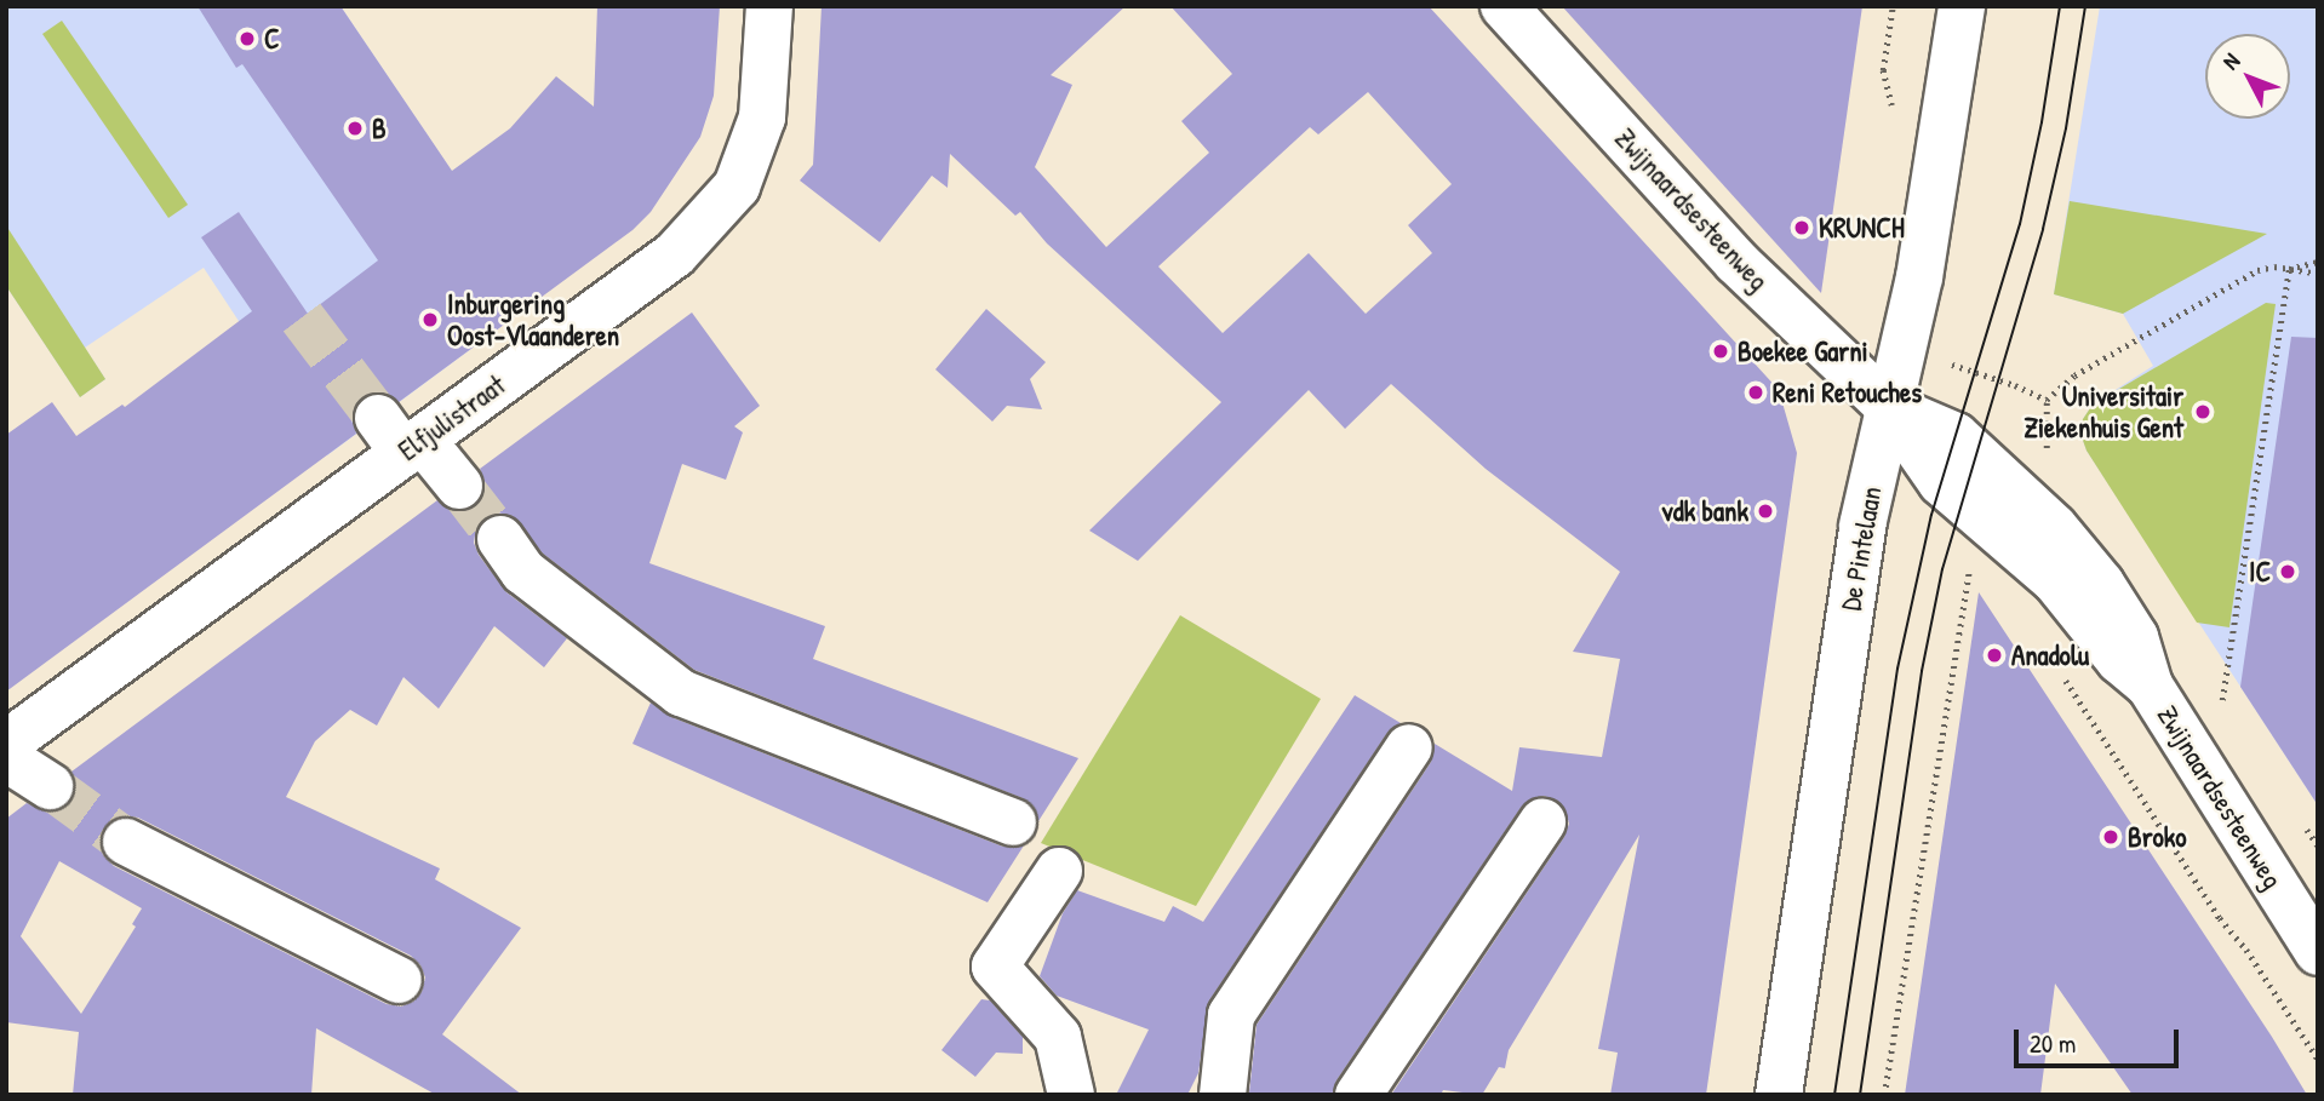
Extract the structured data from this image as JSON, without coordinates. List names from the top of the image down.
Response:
{
  "streets": {
    "street": ["Zwijnaardsesteenweg", "Elfjulistraat", "De Pintelaan"]
  },
  "crossings": [
    ["Zwijnaardsesteenweg", "De Pintelaan"]
  ],
  "places": [
    "C",
    "B",
    "KRUNCH",
    "Inburgering Oost-Vlaanderen",
    "Boekee Garni",
    "Reni Retouches",
    "Universitair Ziekenhuis Gent",
    "vdk bank",
    "IC",
    "Anadolu",
    "Broko"
  ],
  "scale_bar": "20 m",
  "north": "top left"
}
